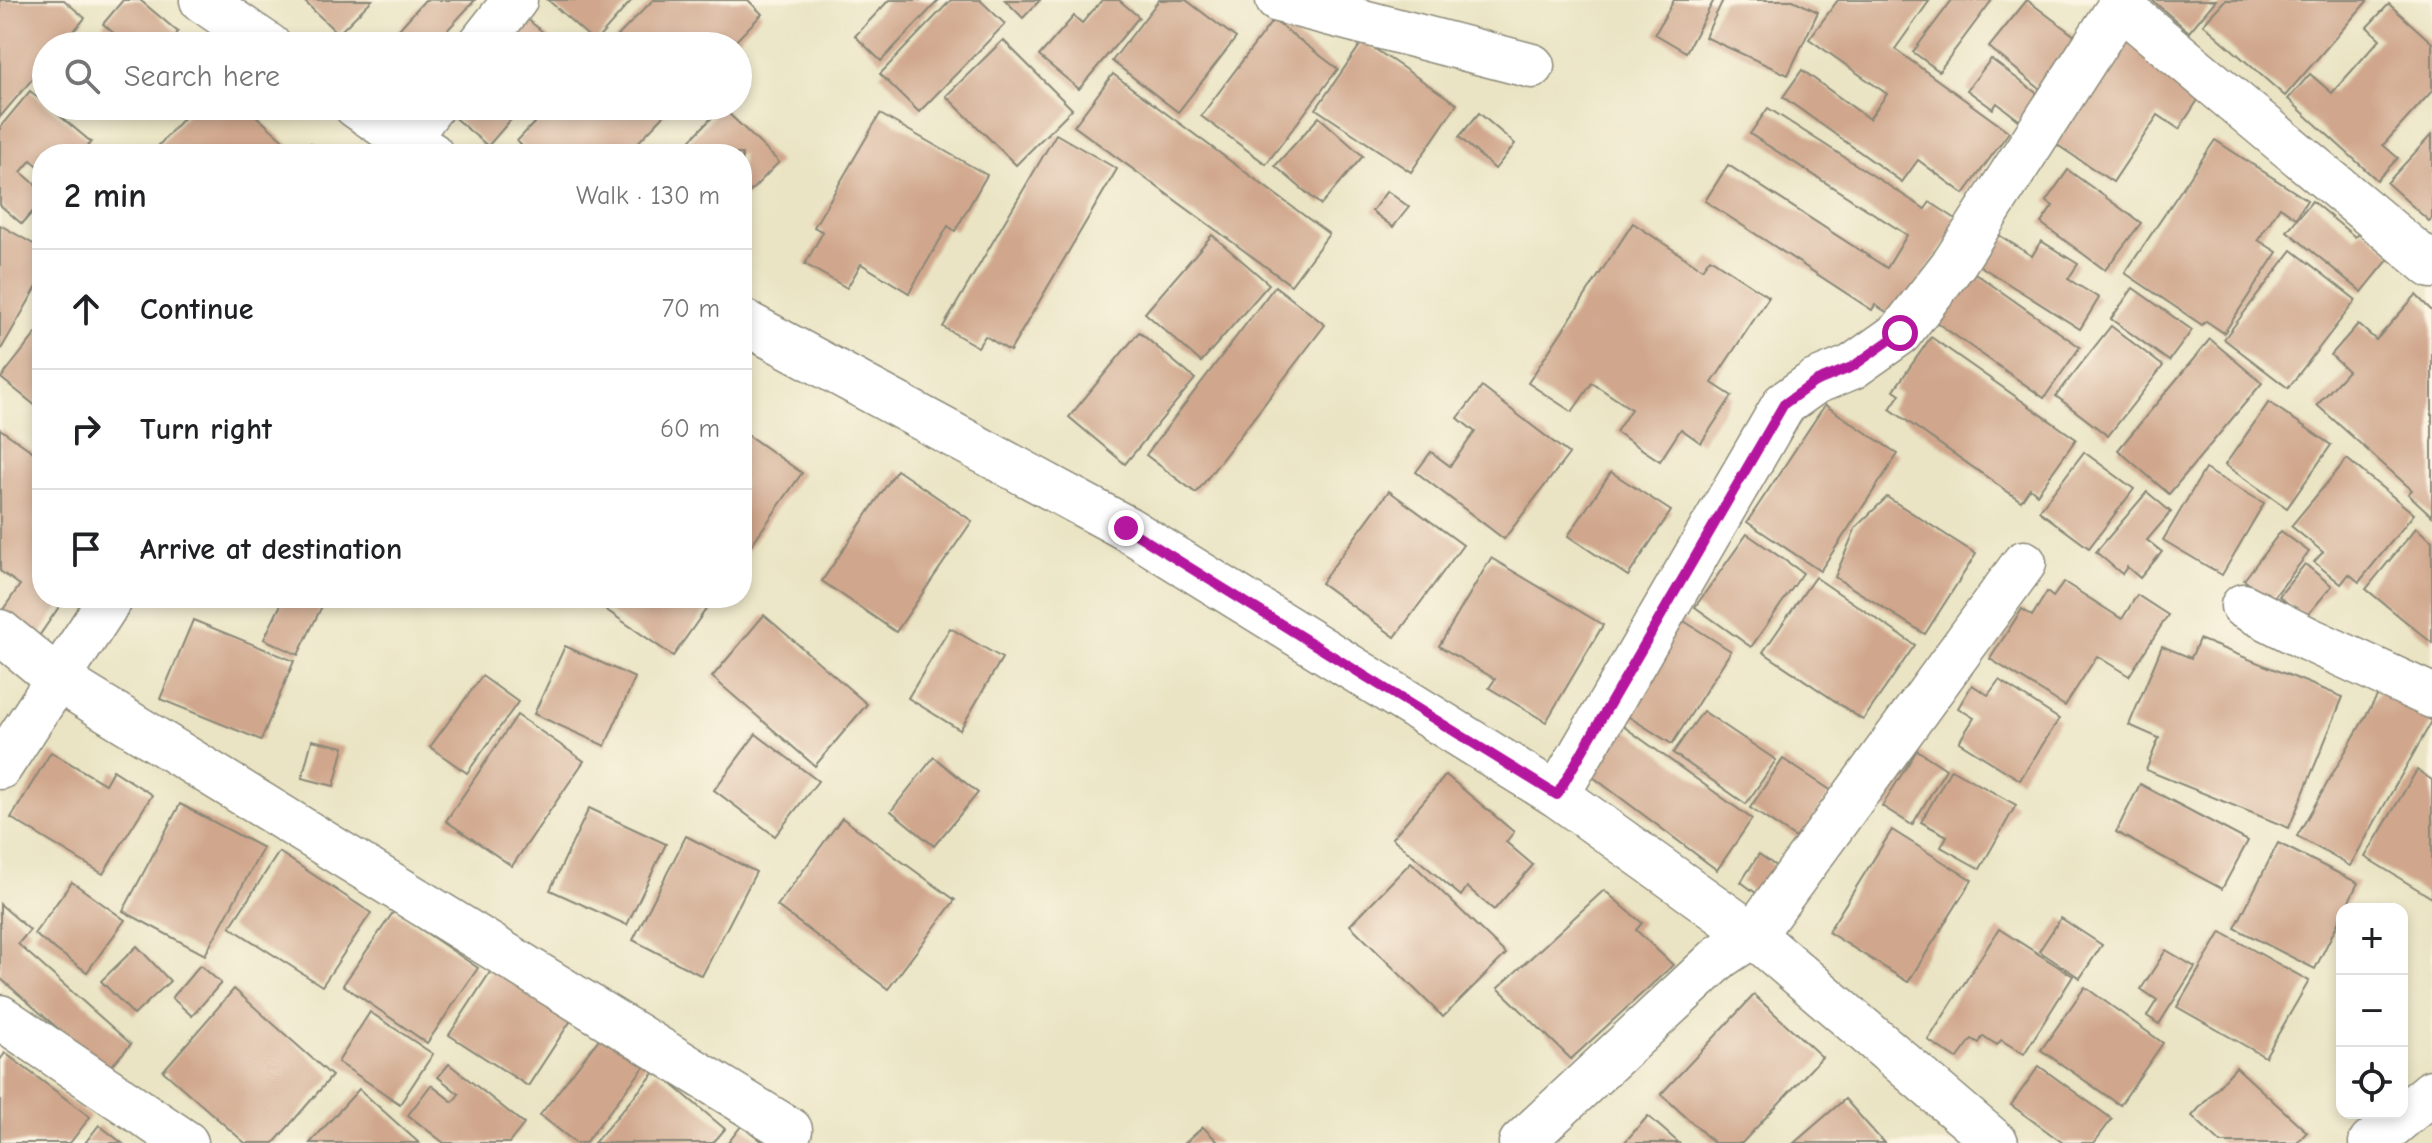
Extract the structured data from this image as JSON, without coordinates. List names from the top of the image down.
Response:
{
  "page": {
    "search": "Search here",
    "heading": ["2 min", "Walk · 130 m"],
    "list": [
      ["Continue", "70 m"],
      ["Turn right", "60 m"],
      "Arrive at destination"
    ],
    "map_buttons": ["+", "−"]
  }
}
